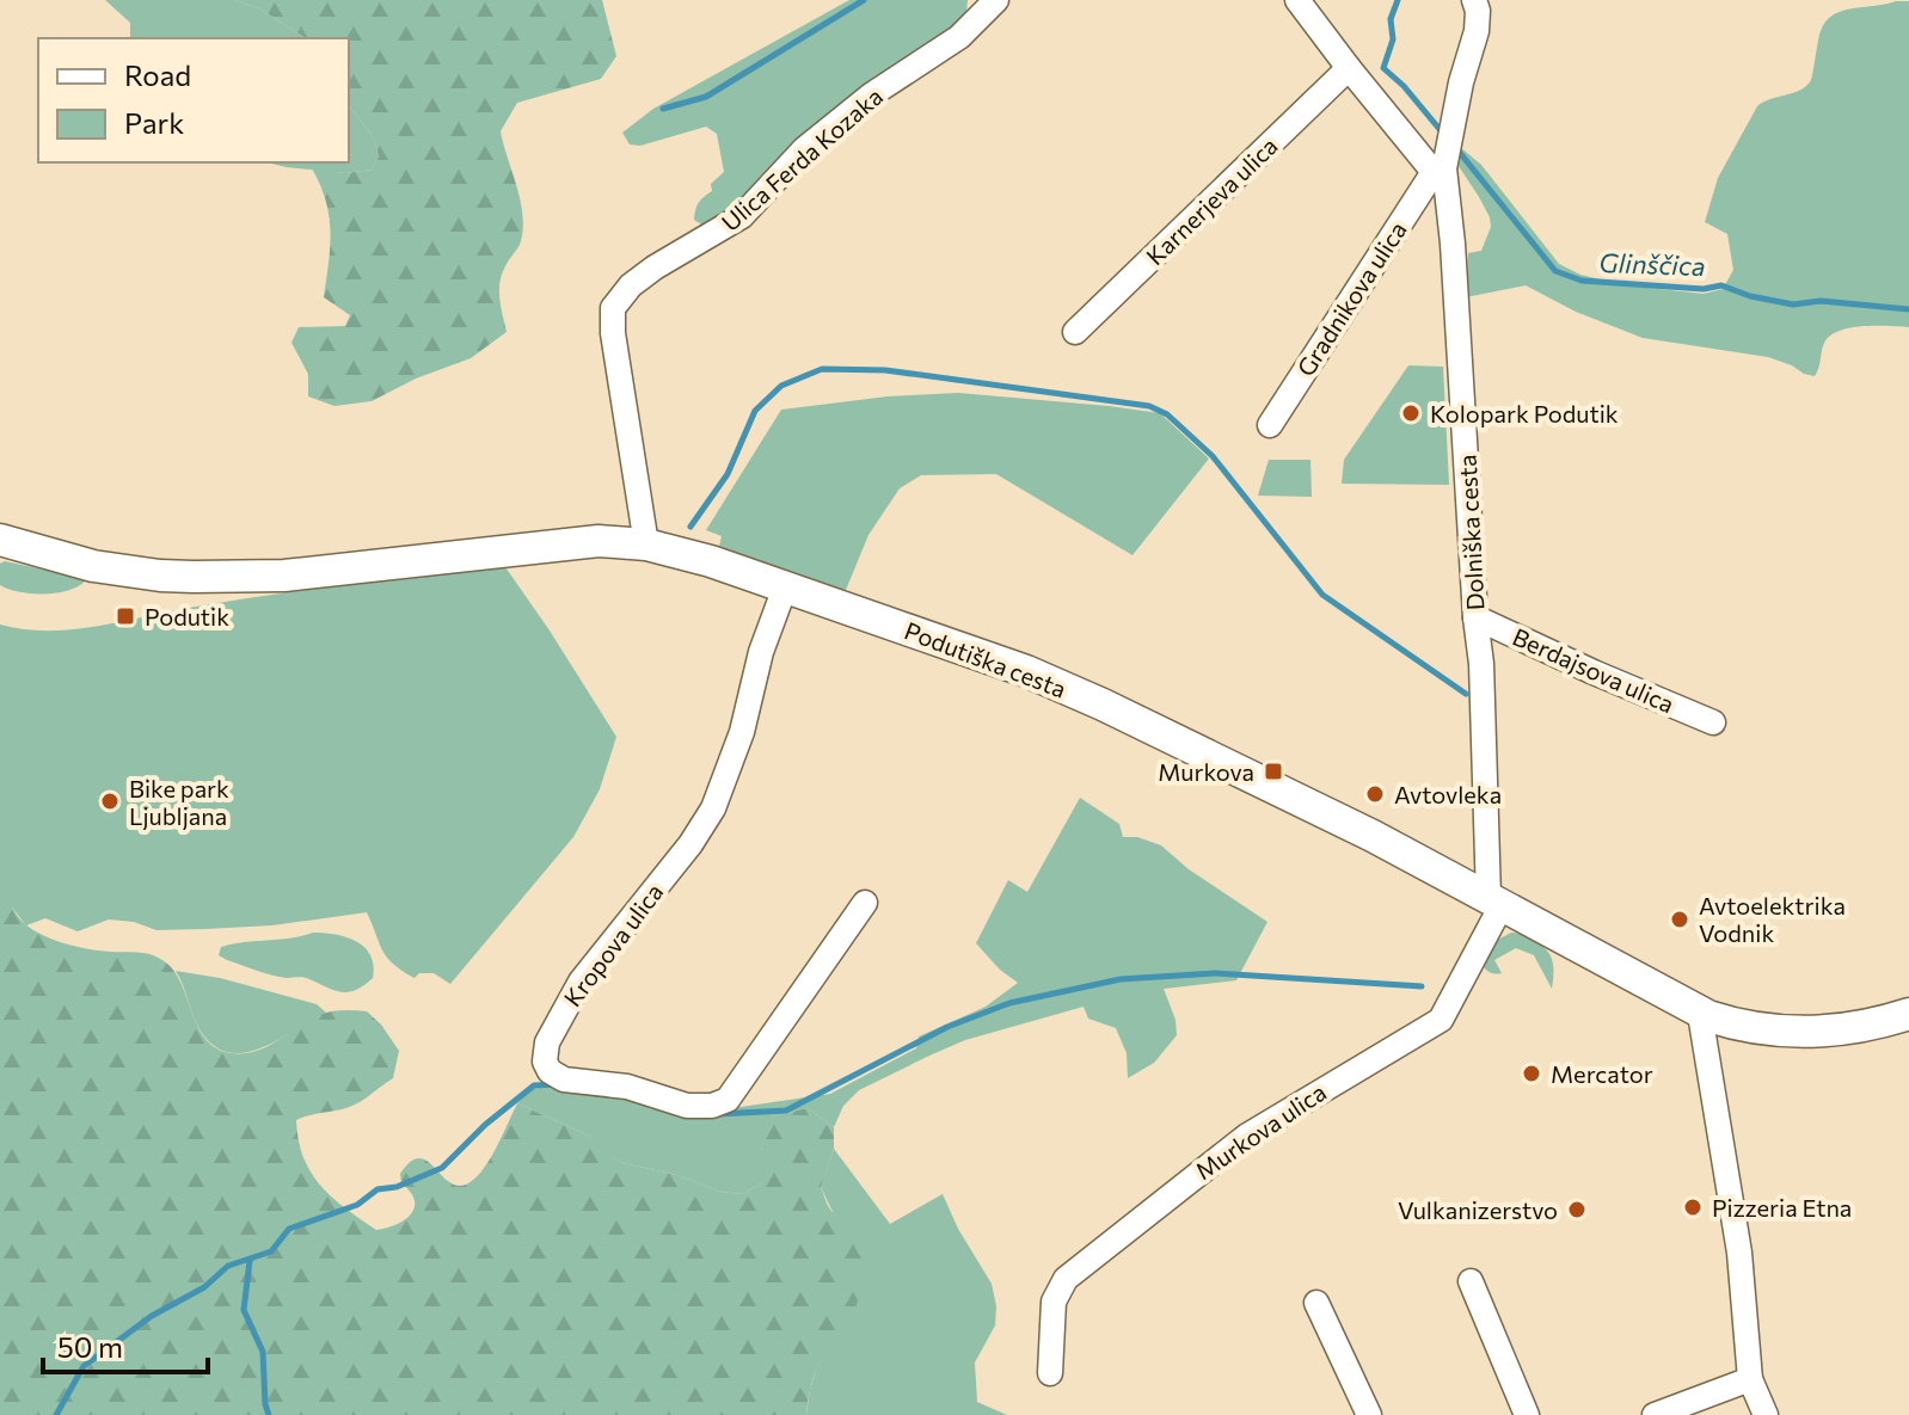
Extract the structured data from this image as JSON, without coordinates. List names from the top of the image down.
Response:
{
  "streets": {
    "street": [
      "Ulica Ferda Kozaka",
      "Karnerjeva ulica",
      "Gradnikova ulica",
      "Dolniška cesta",
      "Podutiška cesta",
      "Berdajsova ulica",
      "Kropova ulica",
      "Murkova ulica"
    ]
  },
  "crossings": [
    ["Ulica Ferda Kozaka", "Podutiška cesta"],
    ["Gradnikova ulica", "Dolniška cesta"],
    ["Dolniška cesta", "Podutiška cesta"],
    ["Dolniška cesta", "Berdajsova ulica"],
    ["Dolniška cesta", "Murkova ulica"],
    ["Podutiška cesta", "Kropova ulica"],
    ["Podutiška cesta", "Murkova ulica"]
  ],
  "water": ["Glinščica"],
  "places": {
    "other": [
      "Kolopark Podutik",
      "Avtovleka",
      "Bike park Ljubljana",
      "Avtoelektrika Vodnik",
      "Mercator",
      "Pizzeria Etna",
      "Vulkanizerstvo"
    ],
    "transit": ["Podutik", "Murkova"]
  },
  "legend": ["Road", "Park"],
  "scale_bar": "50 m"
}
